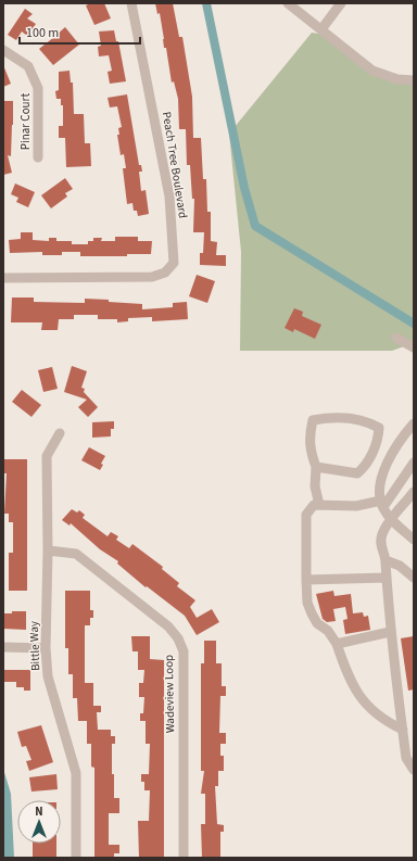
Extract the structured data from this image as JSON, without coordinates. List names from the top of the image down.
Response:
{
  "streets": {
    "street": [
      "Pinar Court",
      "Peach Tree Boulevard",
      "Bittle Way",
      "Wadeview Loop"
    ]
  },
  "crossings": [
    ["Bittle Way", "Wadeview Loop"]
  ],
  "scale_bar": "100 m",
  "north": "top"
}
